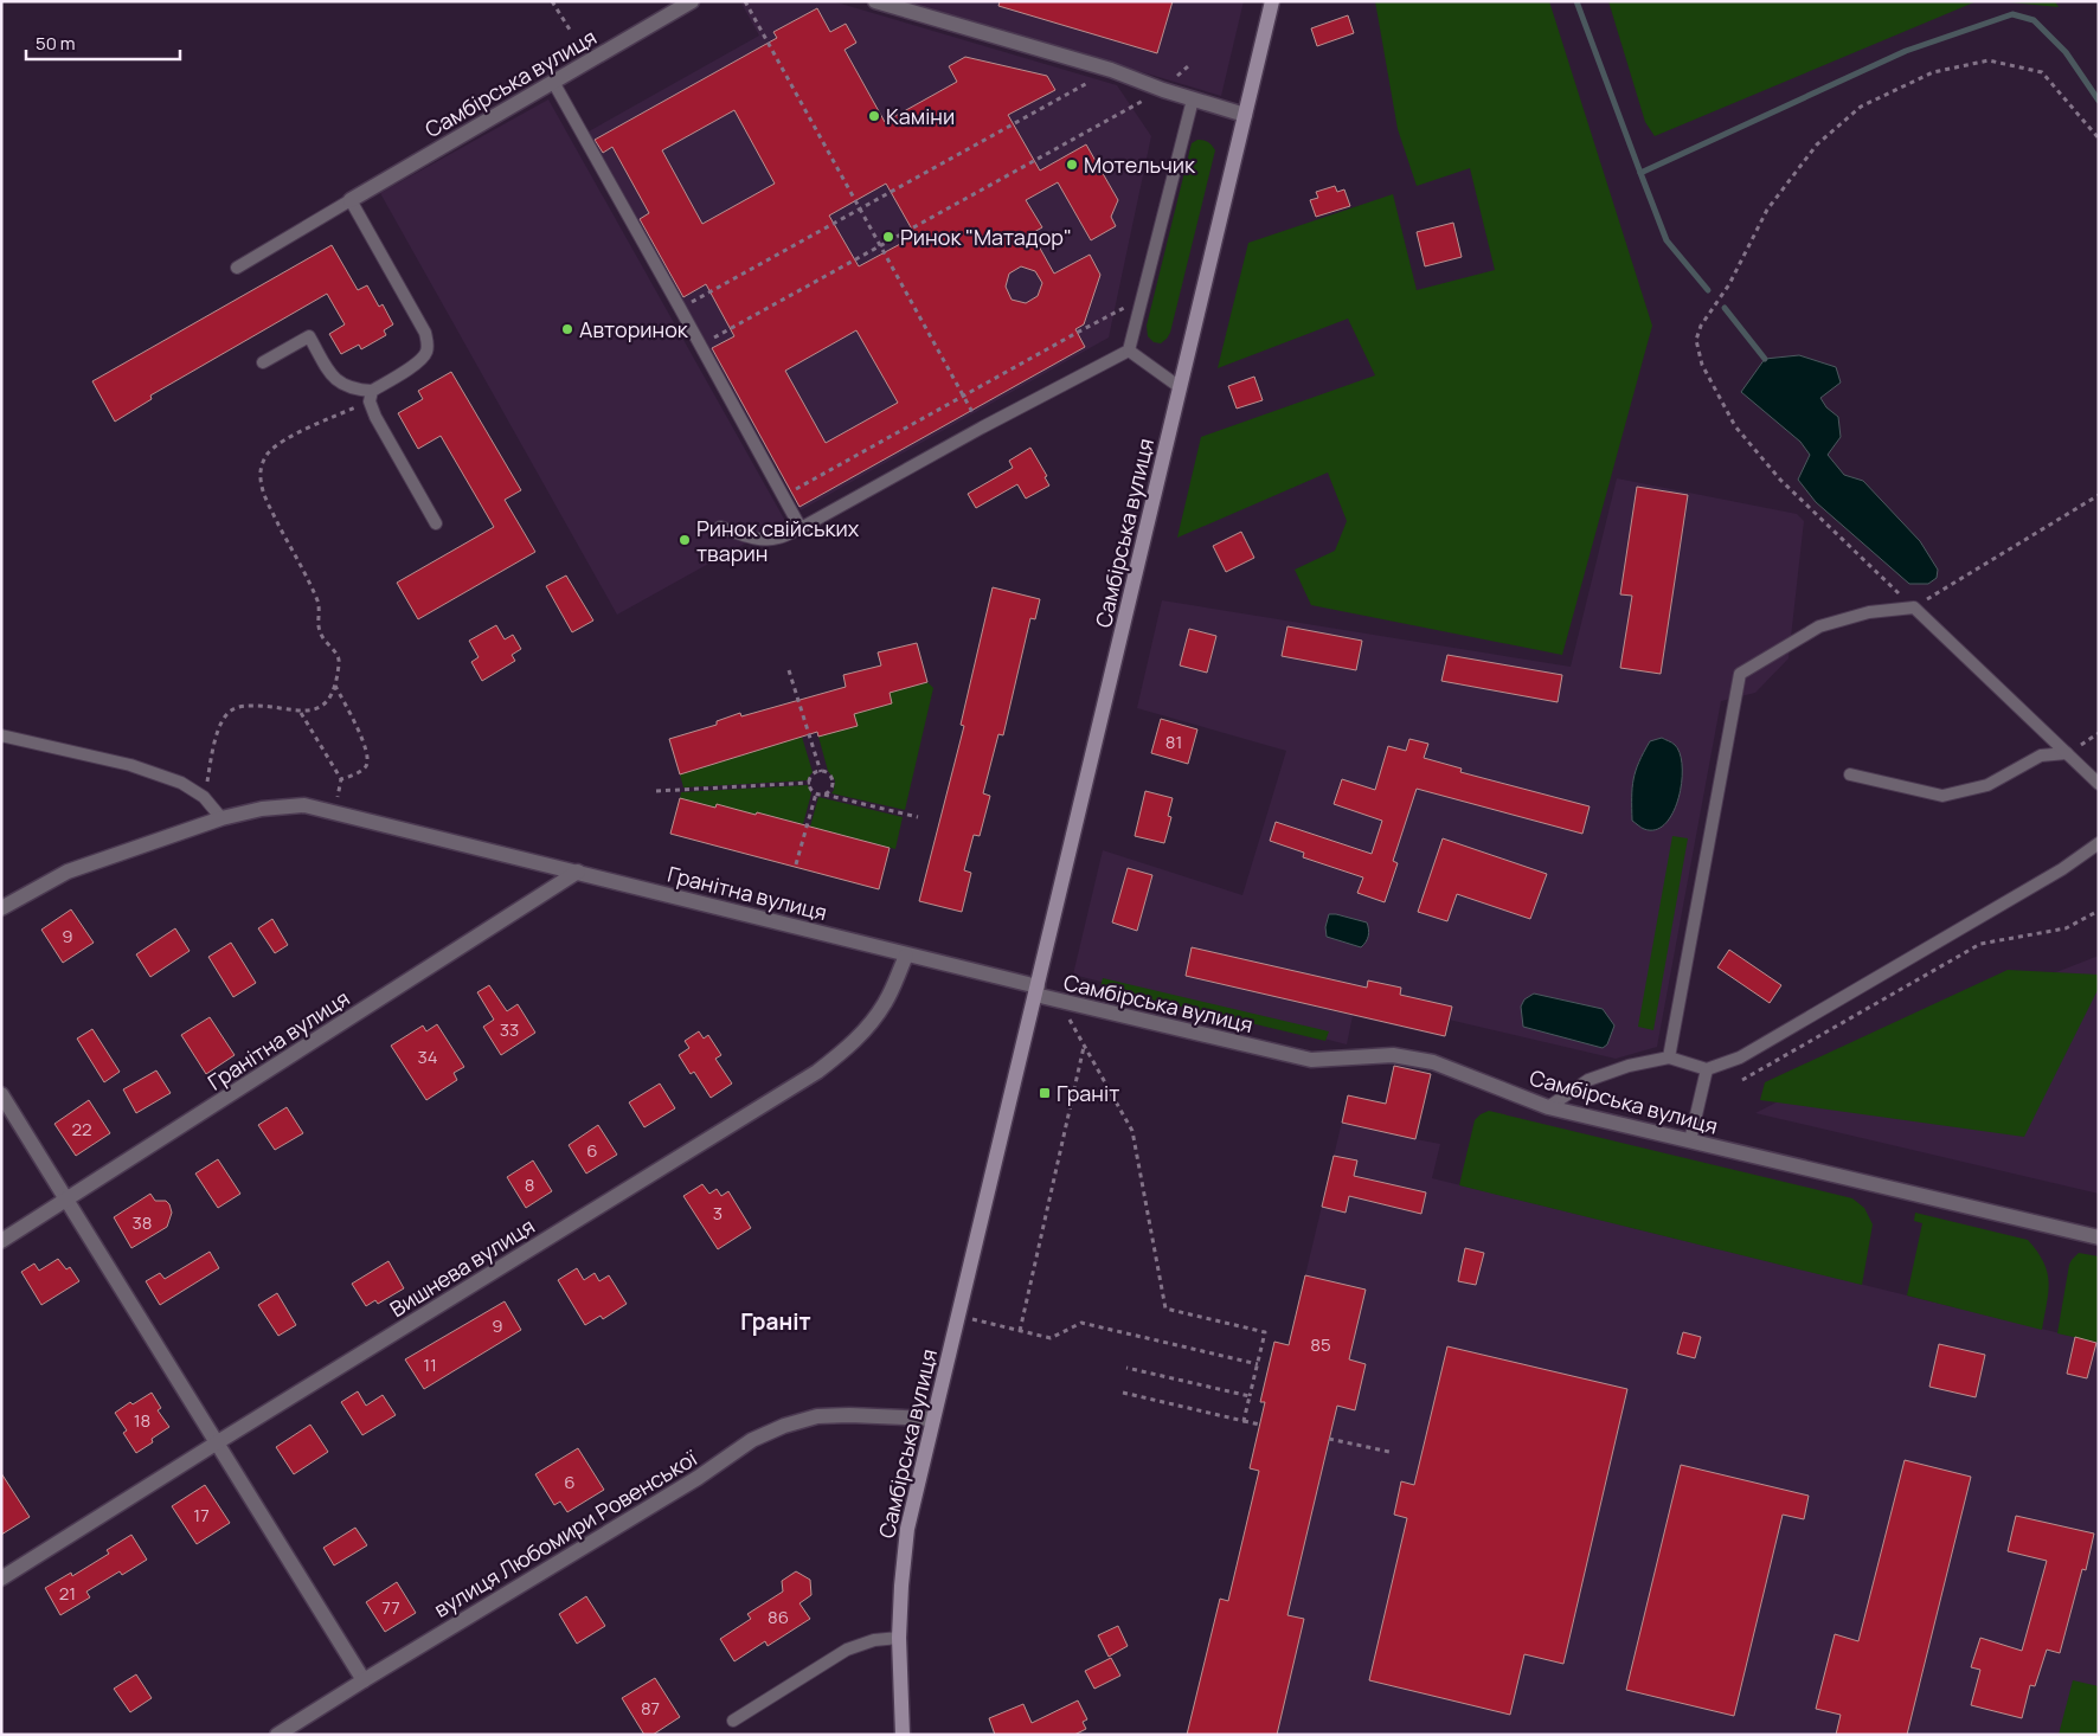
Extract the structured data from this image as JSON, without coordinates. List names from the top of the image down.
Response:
{
  "streets": {
    "main road": ["Самбірська вулиця"],
    "street": ["Гранітна вулиця", "Вишнева вулиця", "вулиця Любомири Ровенської"]
  },
  "crossings": [
    ["Самбірська вулиця", "Гранітна вулиця"],
    ["Самбірська вулиця", "вулиця Любомири Ровенської"],
    ["Гранітна вулиця", "Вишнева вулиця"]
  ],
  "districts": ["Граніт"],
  "places": {
    "other": [
      "Каміни",
      "Мотельчик",
      "Ринок \"Матадор\"",
      "Авторинок",
      "Ринок свійських тварин"
    ],
    "transit": ["Граніт"]
  },
  "house_numbers": [
    "81",
    "9",
    "33",
    "34",
    "22",
    "6",
    "8",
    "3",
    "38",
    "9",
    "85",
    "11",
    "18",
    "6",
    "17",
    "21",
    "77",
    "86",
    "87"
  ],
  "scale_bar": "50 m"
}
